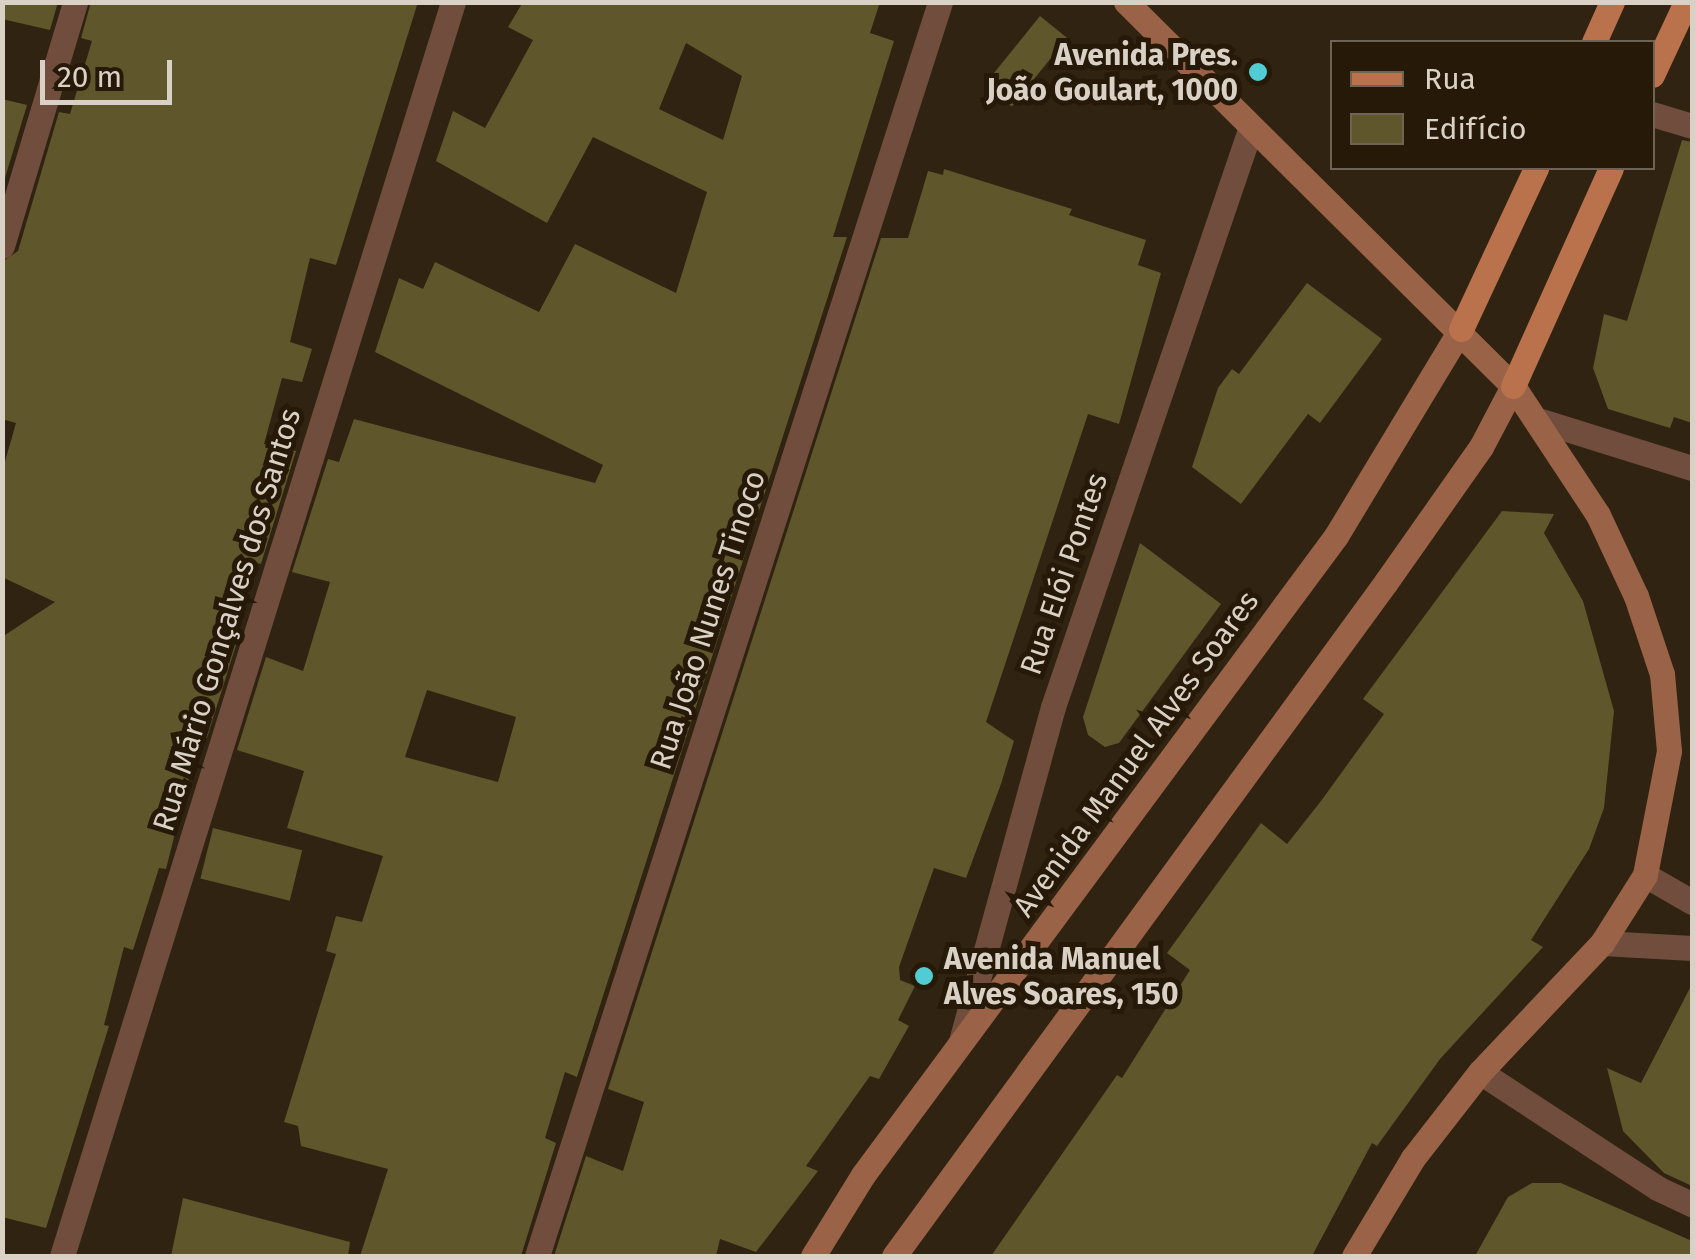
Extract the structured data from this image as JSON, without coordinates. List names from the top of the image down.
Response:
{
  "streets": {
    "main road": ["Avenida Manuel Alves Soares"],
    "street": ["Rua Elói Pontes", "Rua Mário Gonçalves dos Santos", "Rua João Nunes Tinoco"]
  },
  "crossings": [
    ["Rua Elói Pontes", "Avenida Manuel Alves Soares"]
  ],
  "places": ["Avenida Pres. João Goulart, 1000", "Avenida Manuel Alves Soares, 150"],
  "legend": ["Rua", "Edifício"],
  "scale_bar": "20 m"
}
